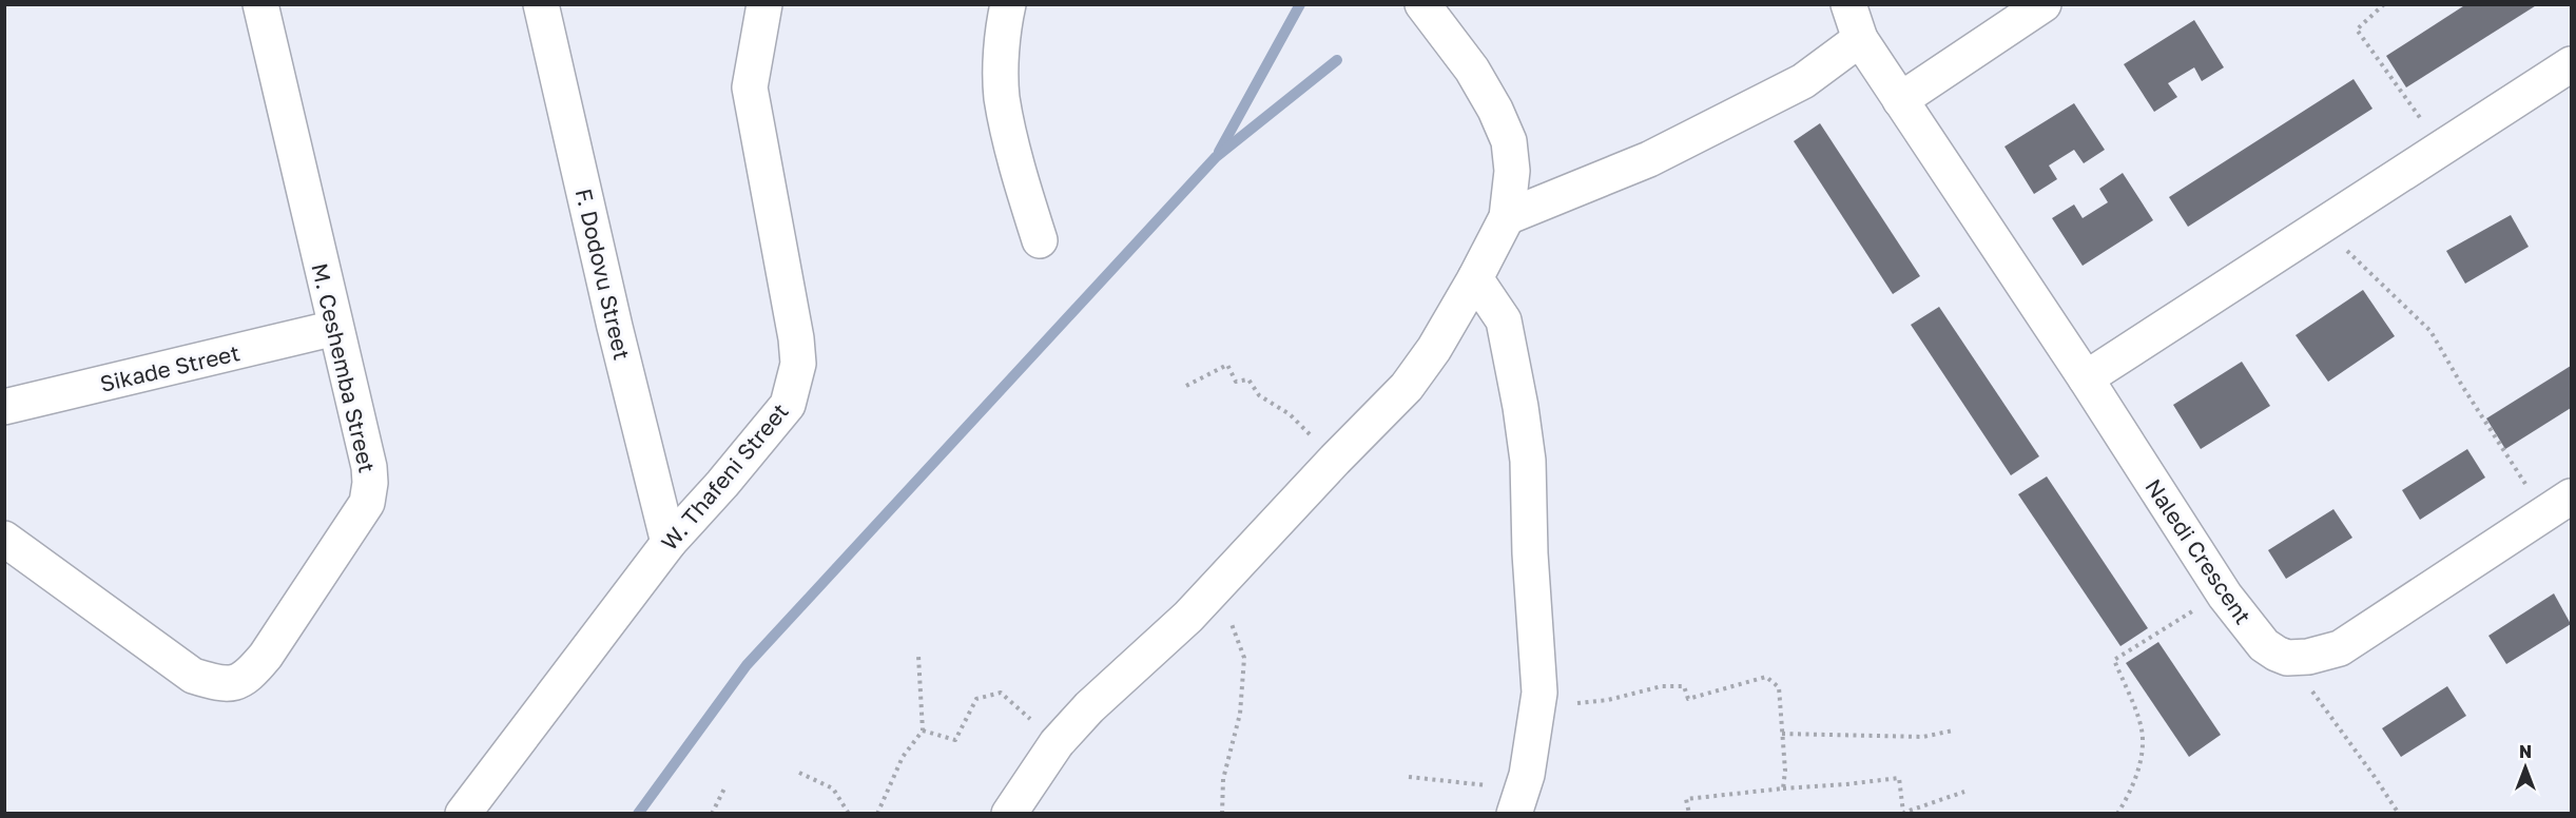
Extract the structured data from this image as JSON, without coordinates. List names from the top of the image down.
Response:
{
  "streets": {
    "street": [
      "F. Dodovu Street",
      "Sikade Street",
      "M. Ceshemba Street",
      "W. Thafeni Street",
      "Naledi Crescent"
    ]
  },
  "crossings": [
    ["F. Dodovu Street", "W. Thafeni Street"],
    ["Sikade Street", "M. Ceshemba Street"]
  ],
  "north": "top"
}
